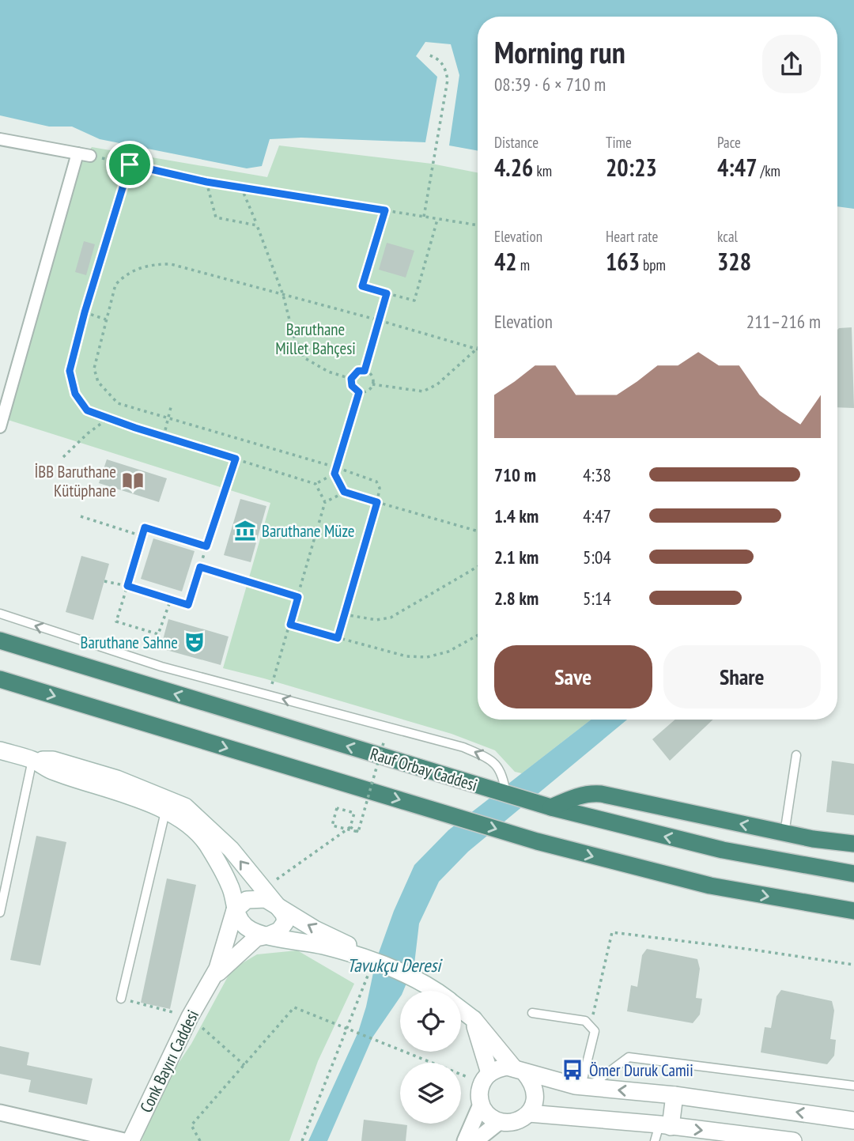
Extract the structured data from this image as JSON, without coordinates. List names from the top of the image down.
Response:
{
  "streets": {
    "highway": ["Rauf Orbay Caddesi"],
    "street": ["Conk Bayırı Caddesi"]
  },
  "water": ["Tavukçu Deresi"],
  "parks": ["Baruthane Millet Bahçesi"],
  "places": {
    "library": ["İBB Baruthane Kütüphane"],
    "museum": ["Baruthane Müze"],
    "theatre": ["Baruthane Sahne"],
    "bus stop": ["Ömer Duruk Camii"]
  },
  "page": {
    "heading": ["Morning run", "08:39 · 6 × 710 m"],
    "stats": [
      ["Distance", "4.26 km"],
      ["Time", "20:23"],
      ["Pace", "4:47 /km"],
      ["Elevation", "42 m"],
      ["Heart rate", "163 bpm"],
      ["kcal", "328"]
    ],
    "chart": ["Elevation", "211–216 m"],
    "list": [
      {
        "name": "710 m",
        "note": "4:38"
      },
      {
        "name": "1.4 km",
        "note": "4:47"
      },
      {
        "name": "2.1 km",
        "note": "5:04"
      },
      {
        "name": "2.8 km",
        "note": "5:14"
      }
    ],
    "buttons": ["Save", "Share"]
  }
}
